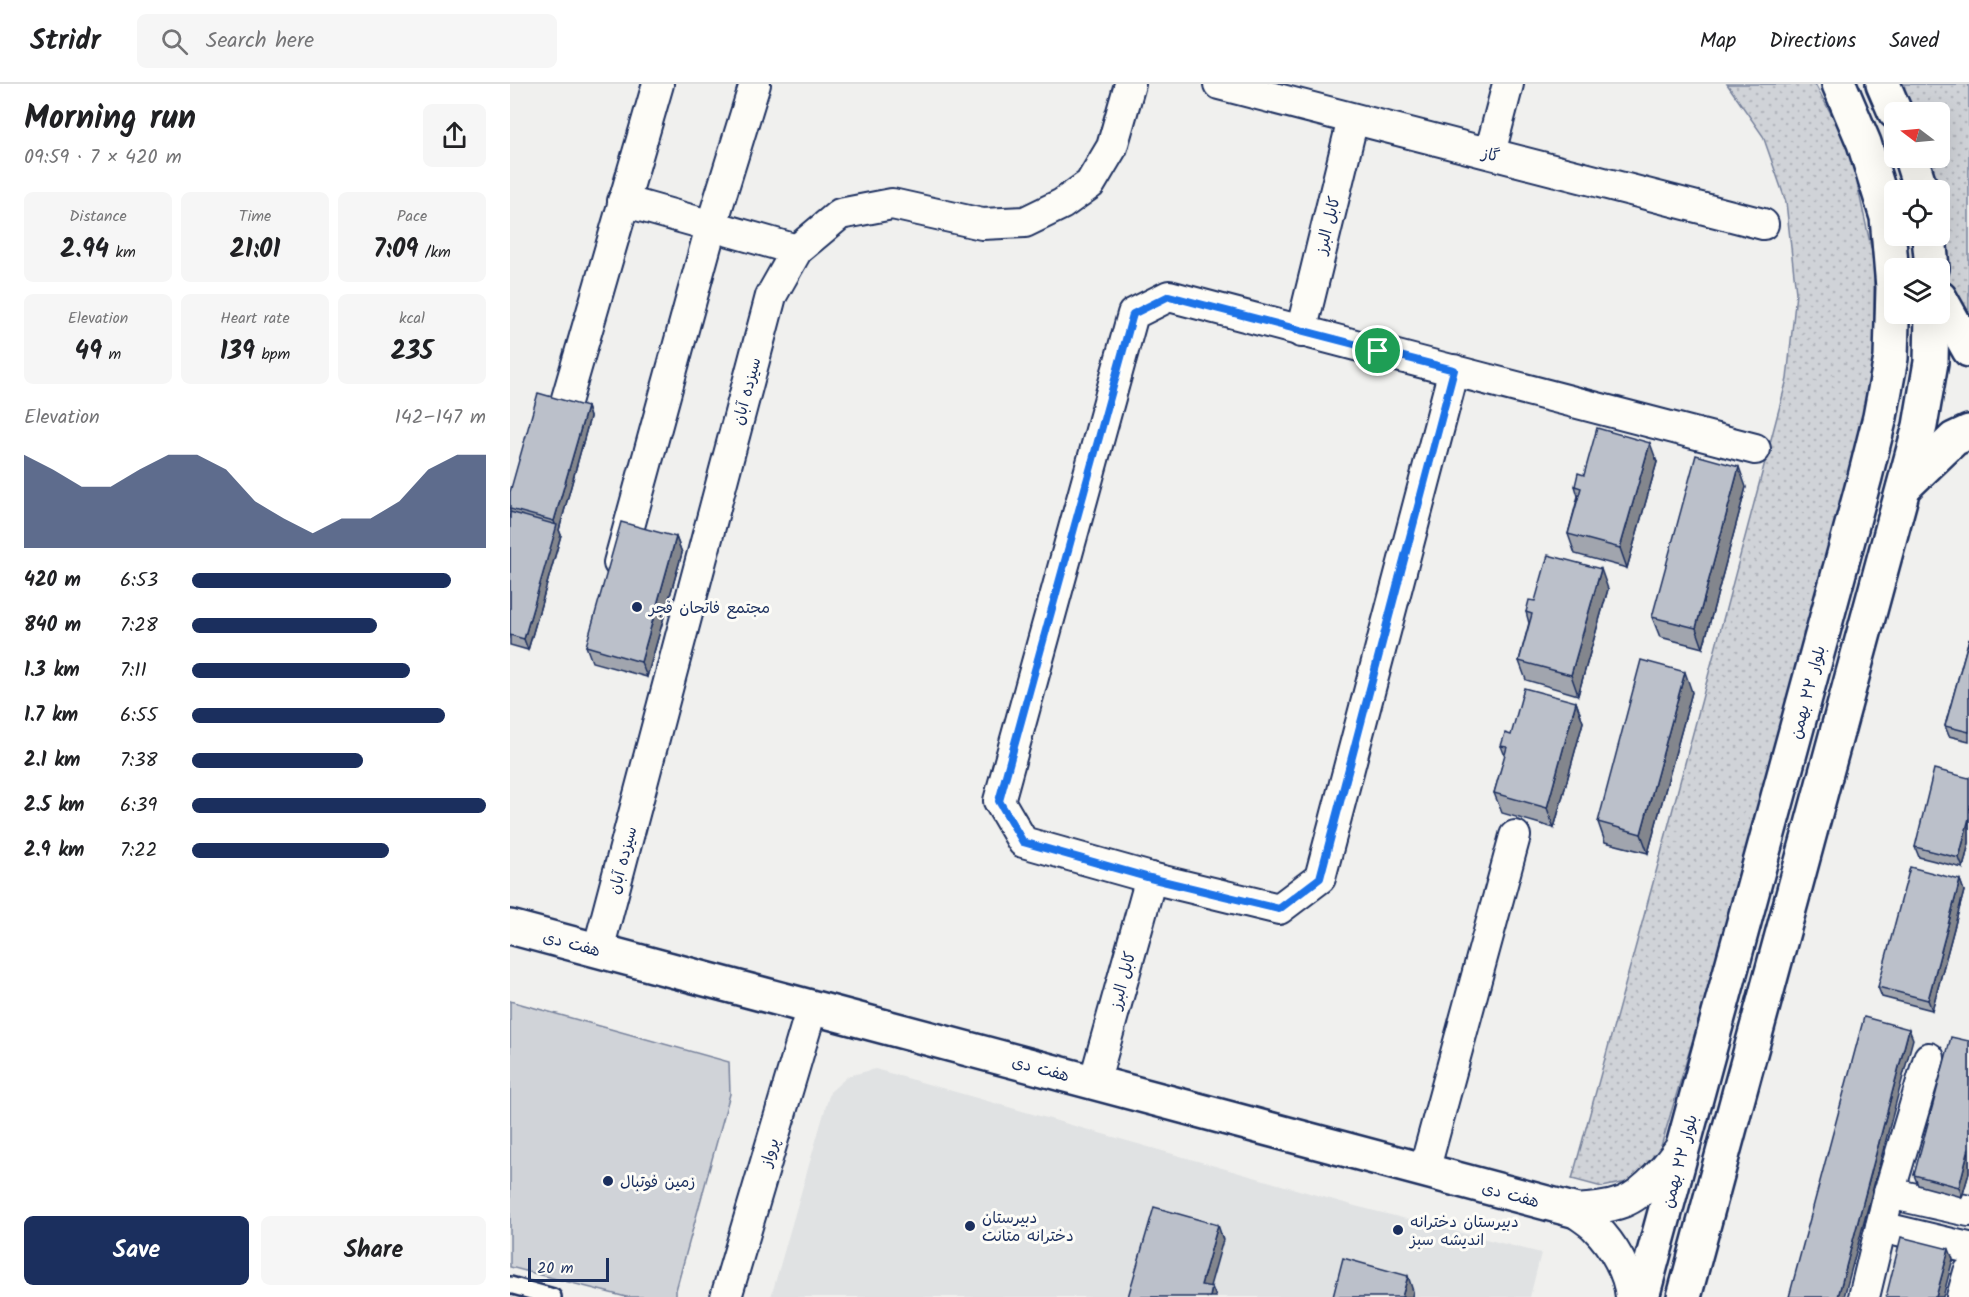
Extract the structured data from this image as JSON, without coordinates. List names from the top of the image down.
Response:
{
  "streets": {
    "main road": ["بلوار ۲۲ بهمن", "هفت دی"],
    "street": [
      "گاز",
      "کابل البرز",
      "سیزده آبان",
      "پرواز"
    ]
  },
  "crossings": [
    ["گاز", "کابل البرز"],
    ["کابل البرز", "هفت دی"],
    ["سیزده آبان", "هفت دی"],
    ["هفت دی", "پرواز"]
  ],
  "places": [
    "مجتمع فاتحان فجر",
    "زمین فوتبال",
    "دبیرستان دخترانه متانت",
    "دبیرستان دخترانه اندیشه سبز"
  ],
  "scale_bar": "20 m",
  "north": "left",
  "page": {
    "header": "Stridr",
    "search": "Search here",
    "nav": ["Map", "Directions", "Saved"],
    "heading": ["Morning run", "09:59 · 7 × 420 m"],
    "stats": [
      ["Distance", "2.94 km"],
      ["Time", "21:01"],
      ["Pace", "7:09 /km"],
      ["Elevation", "49 m"],
      ["Heart rate", "139 bpm"],
      ["kcal", "235"]
    ],
    "chart": ["Elevation", "142–147 m"],
    "list": [
      {
        "name": "420 m",
        "note": "6:53"
      },
      {
        "name": "840 m",
        "note": "7:28"
      },
      {
        "name": "1.3 km",
        "note": "7:11"
      },
      {
        "name": "1.7 km",
        "note": "6:55"
      },
      {
        "name": "2.1 km",
        "note": "7:38"
      },
      {
        "name": "2.5 km",
        "note": "6:39"
      },
      {
        "name": "2.9 km",
        "note": "7:22"
      }
    ],
    "buttons": ["Save", "Share"],
    "scale": "20 m"
  }
}
